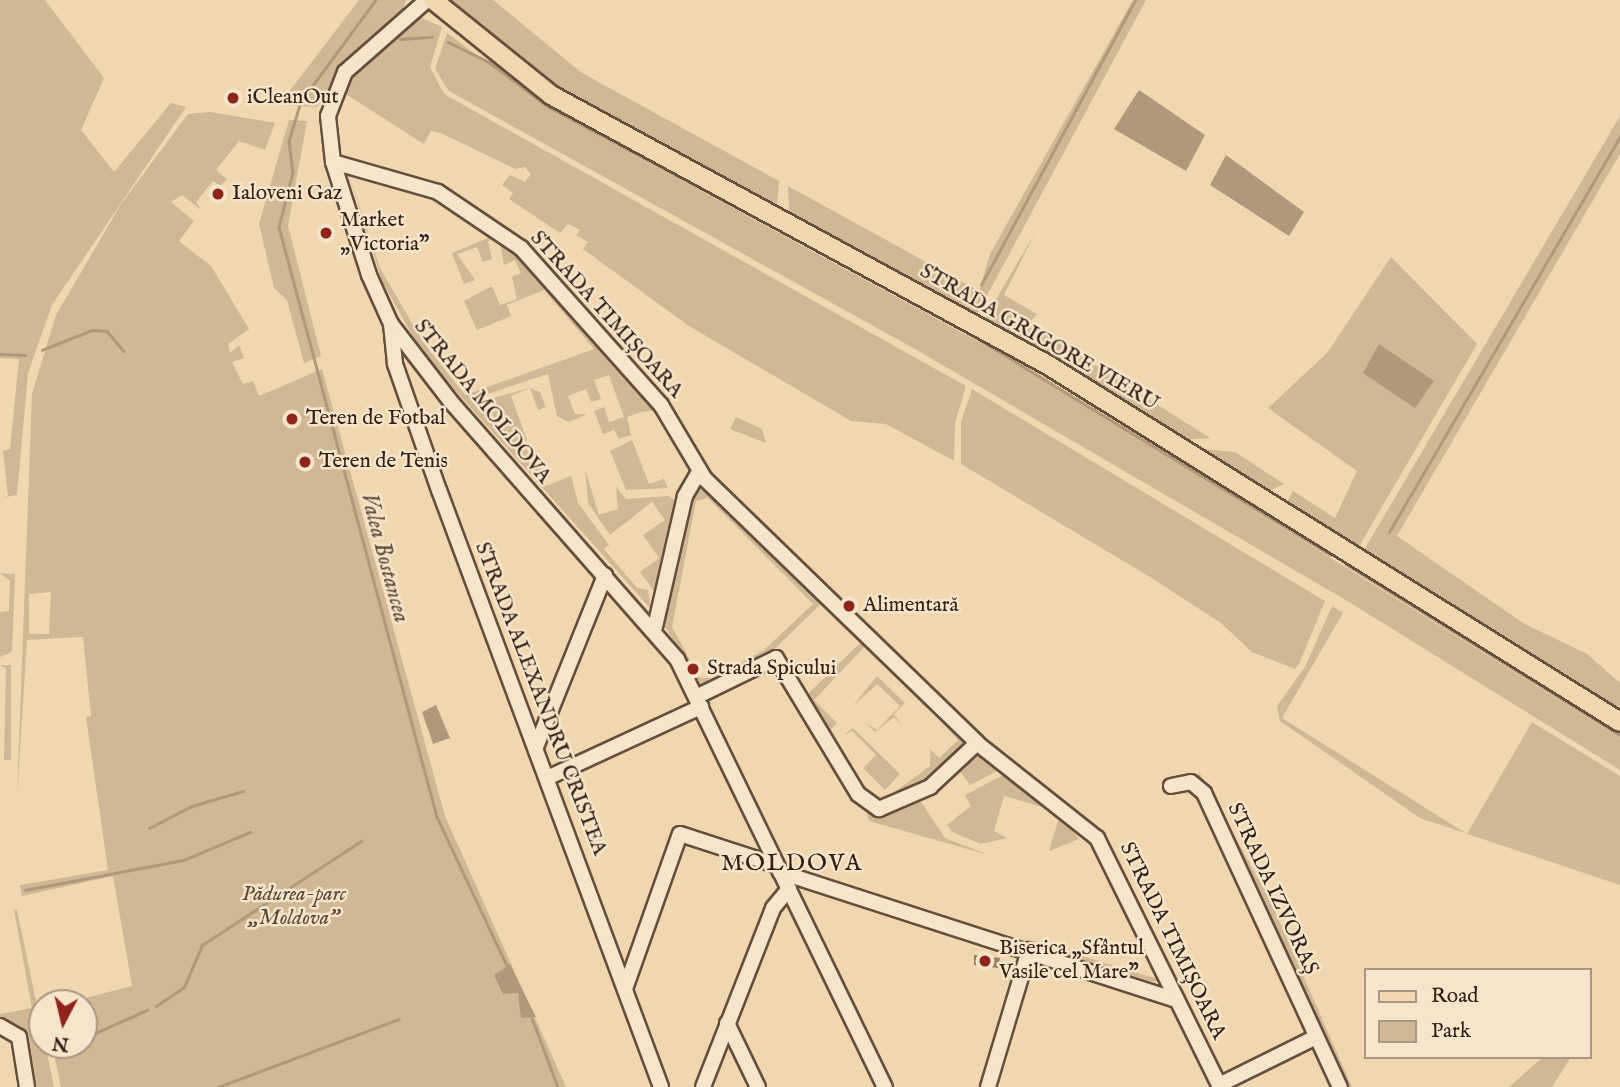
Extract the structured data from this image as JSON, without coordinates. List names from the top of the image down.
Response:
{
  "streets": {
    "main road": ["STRADA GRIGORE VIERU"],
    "street": [
      "STRADA TIMIȘOARA",
      "STRADA MOLDOVA",
      "STRADA ALEXANDRU CRISTEA",
      "STRADA IZVORAȘ"
    ]
  },
  "crossings": [
    ["STRADA TIMIȘOARA", "STRADA MOLDOVA"],
    ["STRADA MOLDOVA", "STRADA ALEXANDRU CRISTEA"]
  ],
  "districts": ["MOLDOVA"],
  "water": ["Valea Bostancea"],
  "parks": ["Pădurea-parc „Moldova”"],
  "places": [
    "iCleanOut",
    "Ialoveni Gaz",
    "Market „Victoria”",
    "Teren de Fotbal",
    "Teren de Tenis",
    "Alimentară",
    "Strada Spicului",
    "Biserica „Sfântul Vasile cel Mare”"
  ],
  "legend": ["Road", "Park"],
  "north": "bottom"
}
